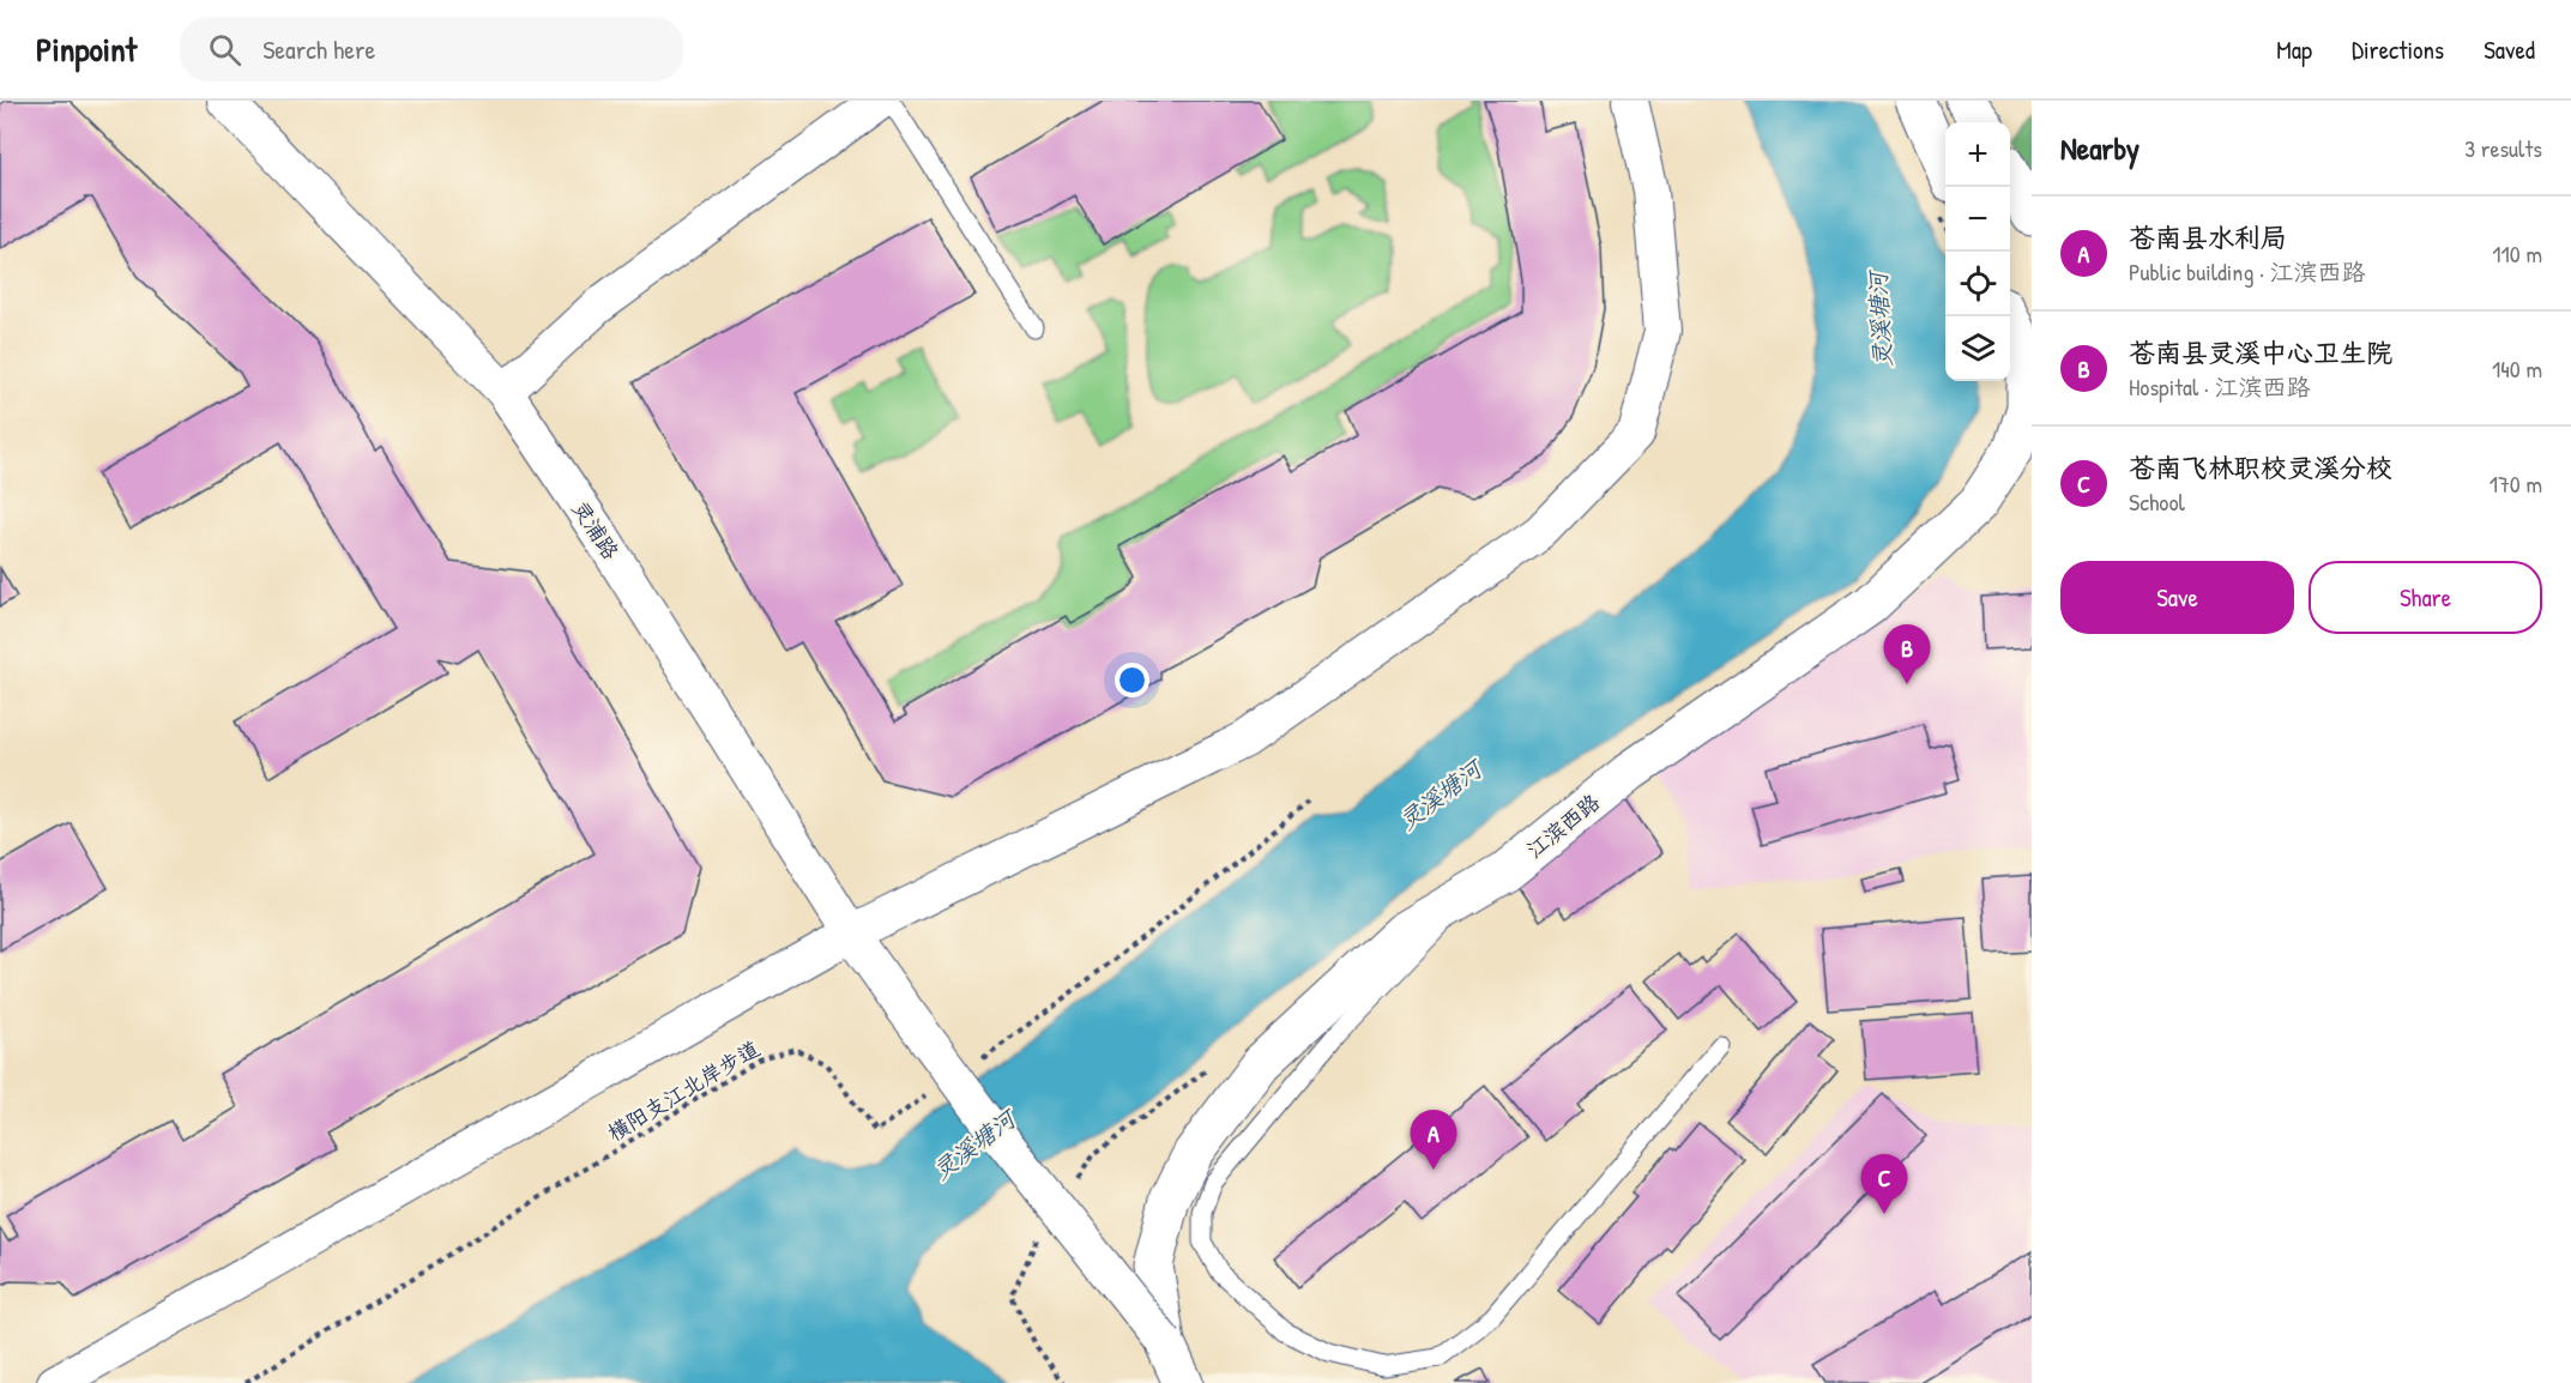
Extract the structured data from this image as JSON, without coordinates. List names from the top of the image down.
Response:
{
  "streets": {
    "street": ["灵浦路", "江滨西路"],
    "path": ["横阳支江北岸步道"]
  },
  "crossings": [
    ["灵浦路", "江滨西路"]
  ],
  "water": ["灵溪塘河"],
  "page": {
    "header": "Pinpoint",
    "search": "Search here",
    "nav": ["Map", "Directions", "Saved"],
    "heading": ["Nearby", "3 results"],
    "map_buttons": ["+", "−"],
    "list": [
      {
        "mark": "A",
        "name": "苍南县水利局",
        "note": "Public building · 江滨西路",
        "value": "110 m"
      },
      {
        "mark": "B",
        "name": "苍南县灵溪中心卫生院",
        "note": "Hospital · 江滨西路",
        "value": "140 m"
      },
      {
        "mark": "C",
        "name": "苍南飞林职校灵溪分校",
        "note": "School",
        "value": "170 m"
      }
    ],
    "buttons": ["Save", "Share"],
    "pins": ["B", "A", "C"]
  }
}
